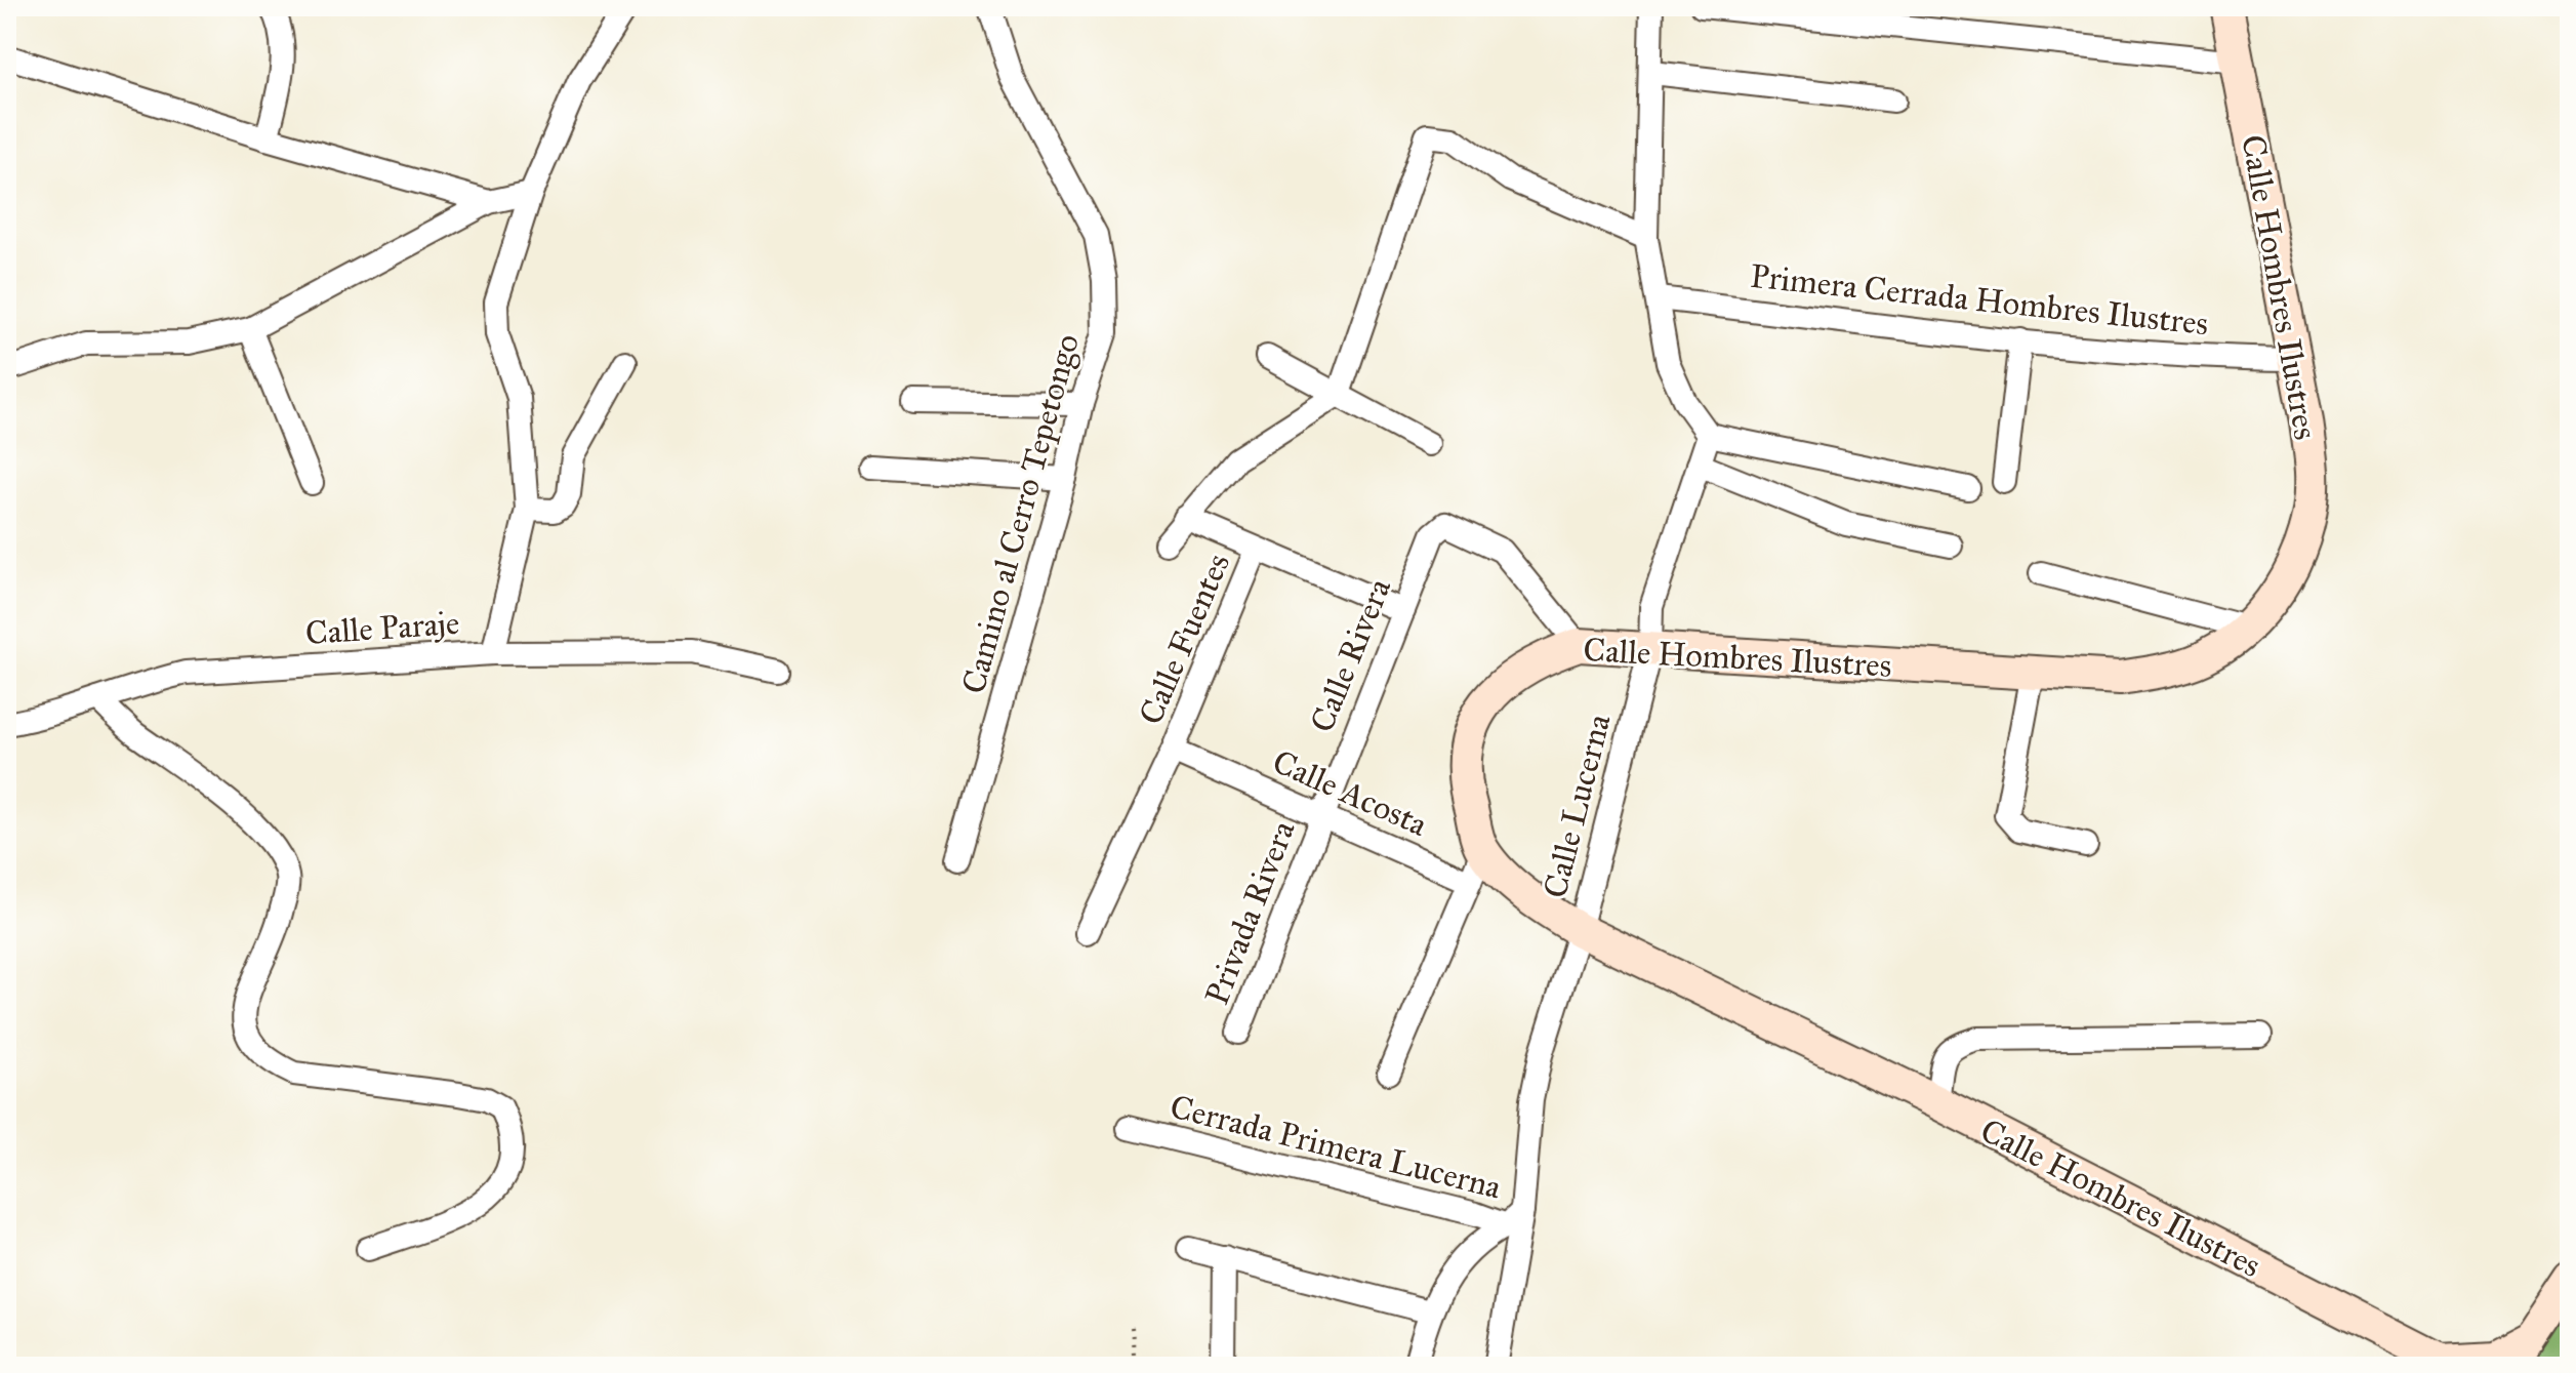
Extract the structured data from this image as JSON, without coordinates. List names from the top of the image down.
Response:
{
  "streets": {
    "main road": ["Calle Hombres Ilustres"],
    "street": [
      "Primera Cerrada Hombres Ilustres",
      "Camino al Cerro Tepetongo",
      "Calle Paraje",
      "Calle Fuentes",
      "Calle Rivera",
      "Calle Acosta",
      "Calle Lucerna",
      "Privada Rivera",
      "Cerrada Primera Lucerna"
    ]
  },
  "crossings": [
    ["Calle Hombres Ilustres", "Primera Cerrada Hombres Ilustres"],
    ["Calle Hombres Ilustres", "Calle Rivera"],
    ["Calle Hombres Ilustres", "Calle Lucerna"],
    ["Calle Fuentes", "Calle Acosta"],
    ["Calle Rivera", "Calle Acosta"],
    ["Calle Rivera", "Privada Rivera"],
    ["Calle Acosta", "Privada Rivera"],
    ["Calle Lucerna", "Cerrada Primera Lucerna"]
  ]
}
